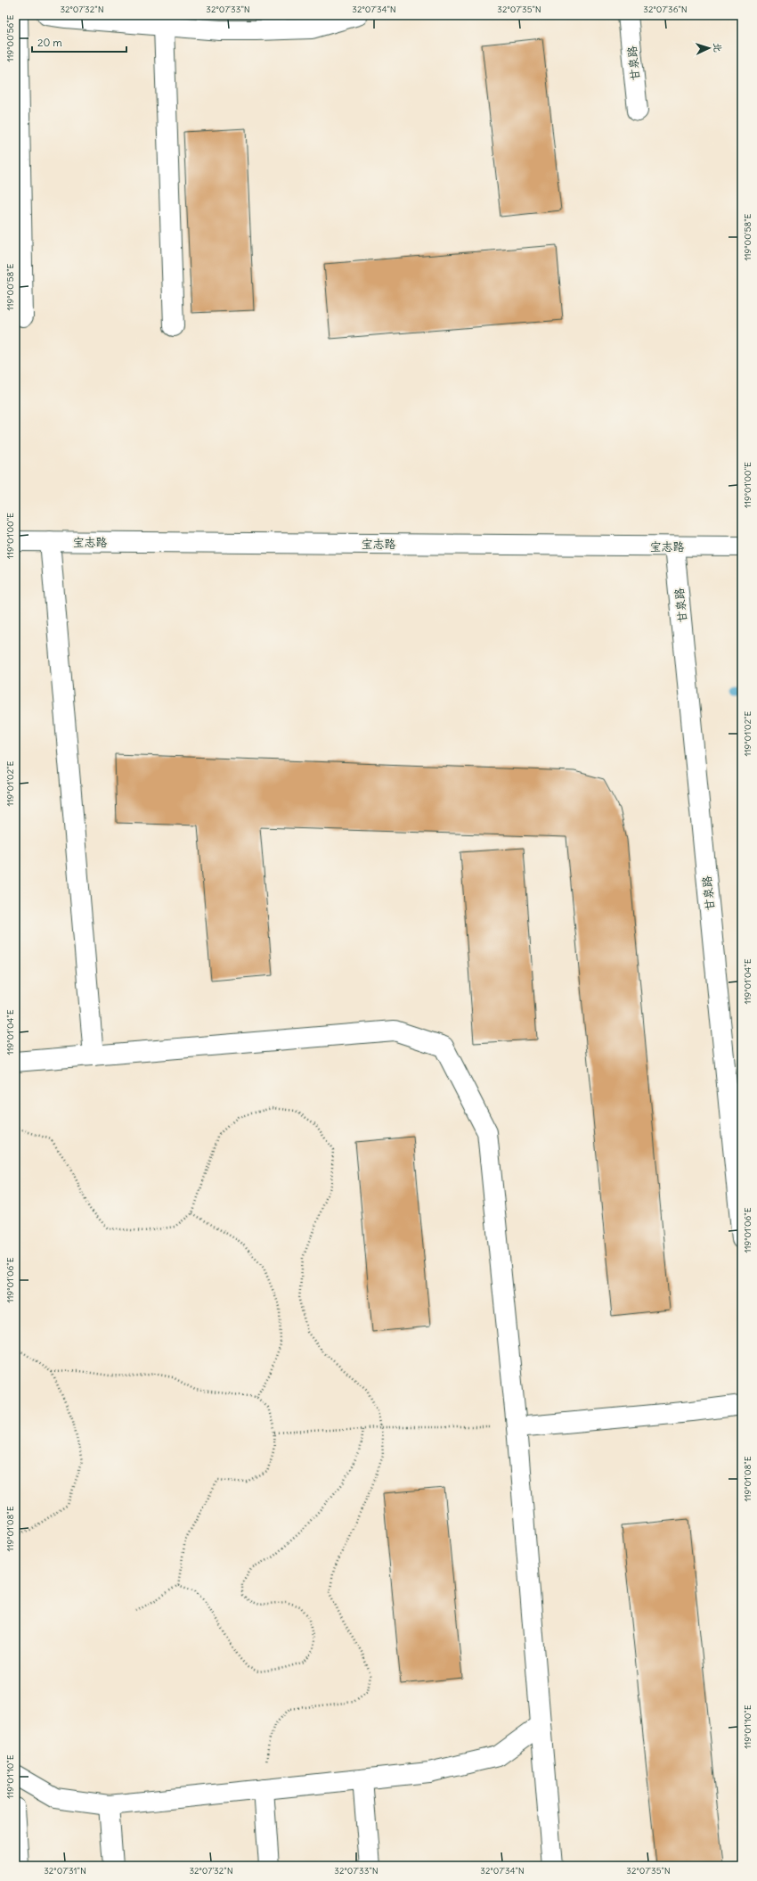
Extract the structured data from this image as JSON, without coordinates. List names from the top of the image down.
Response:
{
  "streets": {
    "street": ["甘泉路", "宝志路"]
  },
  "crossings": [
    ["甘泉路", "宝志路"]
  ],
  "scale_bar": "20 m",
  "north": "right",
  "coordinates": [
    "32°07'32\"N",
    "32°07'33\"N",
    "32°07'34\"N",
    "32°07'35\"N",
    "32°07'36\"N",
    "119°00'56\"E",
    "119°00'58\"E",
    "119°01'00\"E",
    "119°01'02\"E",
    "119°01'04\"E",
    "119°01'06\"E",
    "119°01'08\"E",
    "119°01'10\"E",
    "32°07'31\"N"
  ]
}
